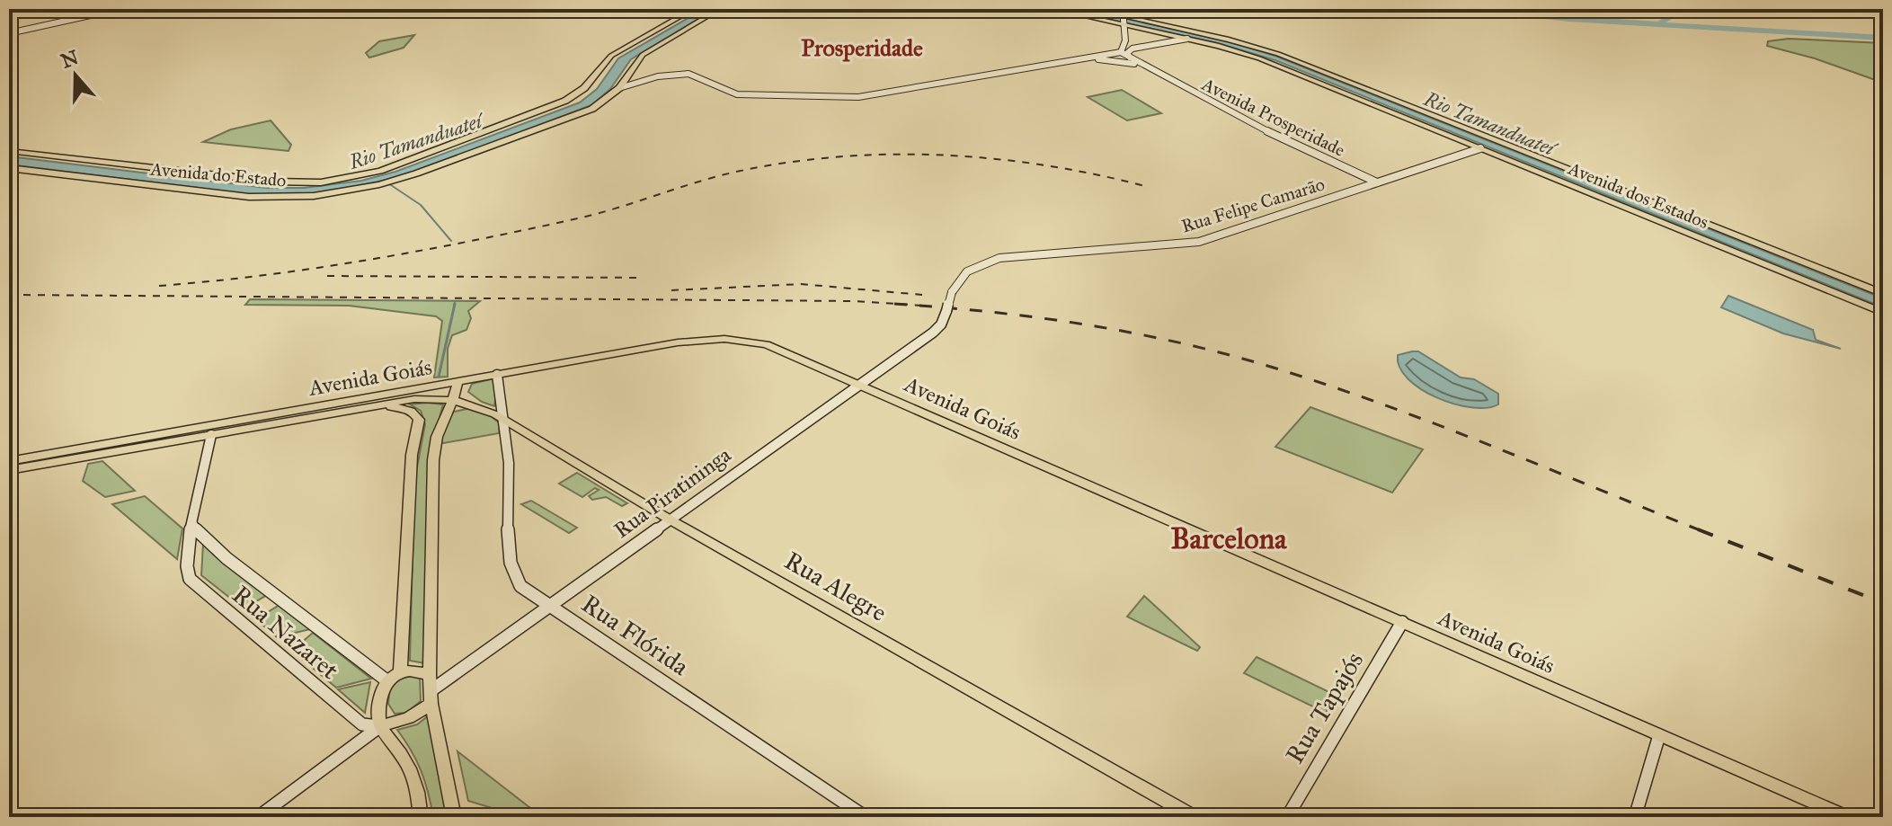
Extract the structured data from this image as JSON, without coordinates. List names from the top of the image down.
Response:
{
  "streets": {
    "highway": ["Avenida do Estado", "Avenida dos Estados"],
    "main road": [
      "Avenida Prosperidade",
      "Rua Felipe Camarão",
      "Avenida Goiás",
      "Rua Piratininga",
      "Rua Alegre",
      "Rua Nazaret",
      "Rua Flórida",
      "Rua Tapajós"
    ]
  },
  "crossings": [
    ["Avenida Prosperidade", "Rua Felipe Camarão"],
    ["Avenida dos Estados", "Rua Felipe Camarão"],
    ["Rua Felipe Camarão", "Rua Piratininga"],
    ["Avenida Goiás", "Rua Piratininga"],
    ["Avenida Goiás", "Rua Alegre"],
    ["Avenida Goiás", "Rua Flórida"],
    ["Avenida Goiás", "Rua Tapajós"],
    ["Rua Piratininga", "Rua Alegre"],
    ["Rua Piratininga", "Rua Flórida"],
    ["Rua Alegre", "Rua Flórida"]
  ],
  "districts": ["Prosperidade", "Barcelona"],
  "water": ["Rio Tamanduateí"],
  "north": "top"
}
